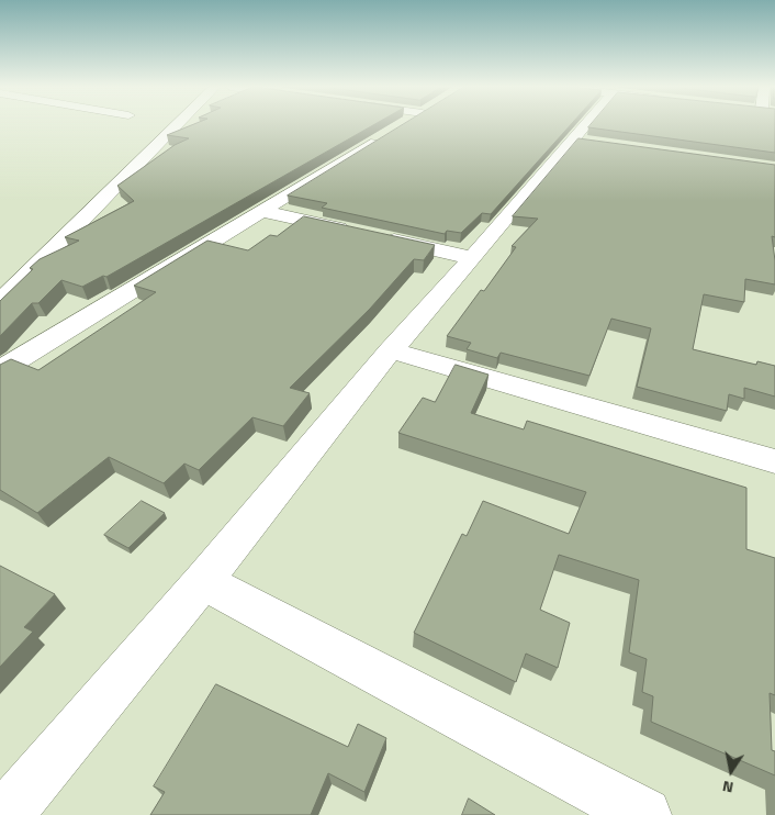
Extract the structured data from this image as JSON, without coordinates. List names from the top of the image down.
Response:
{
  "north": "bottom"
}
